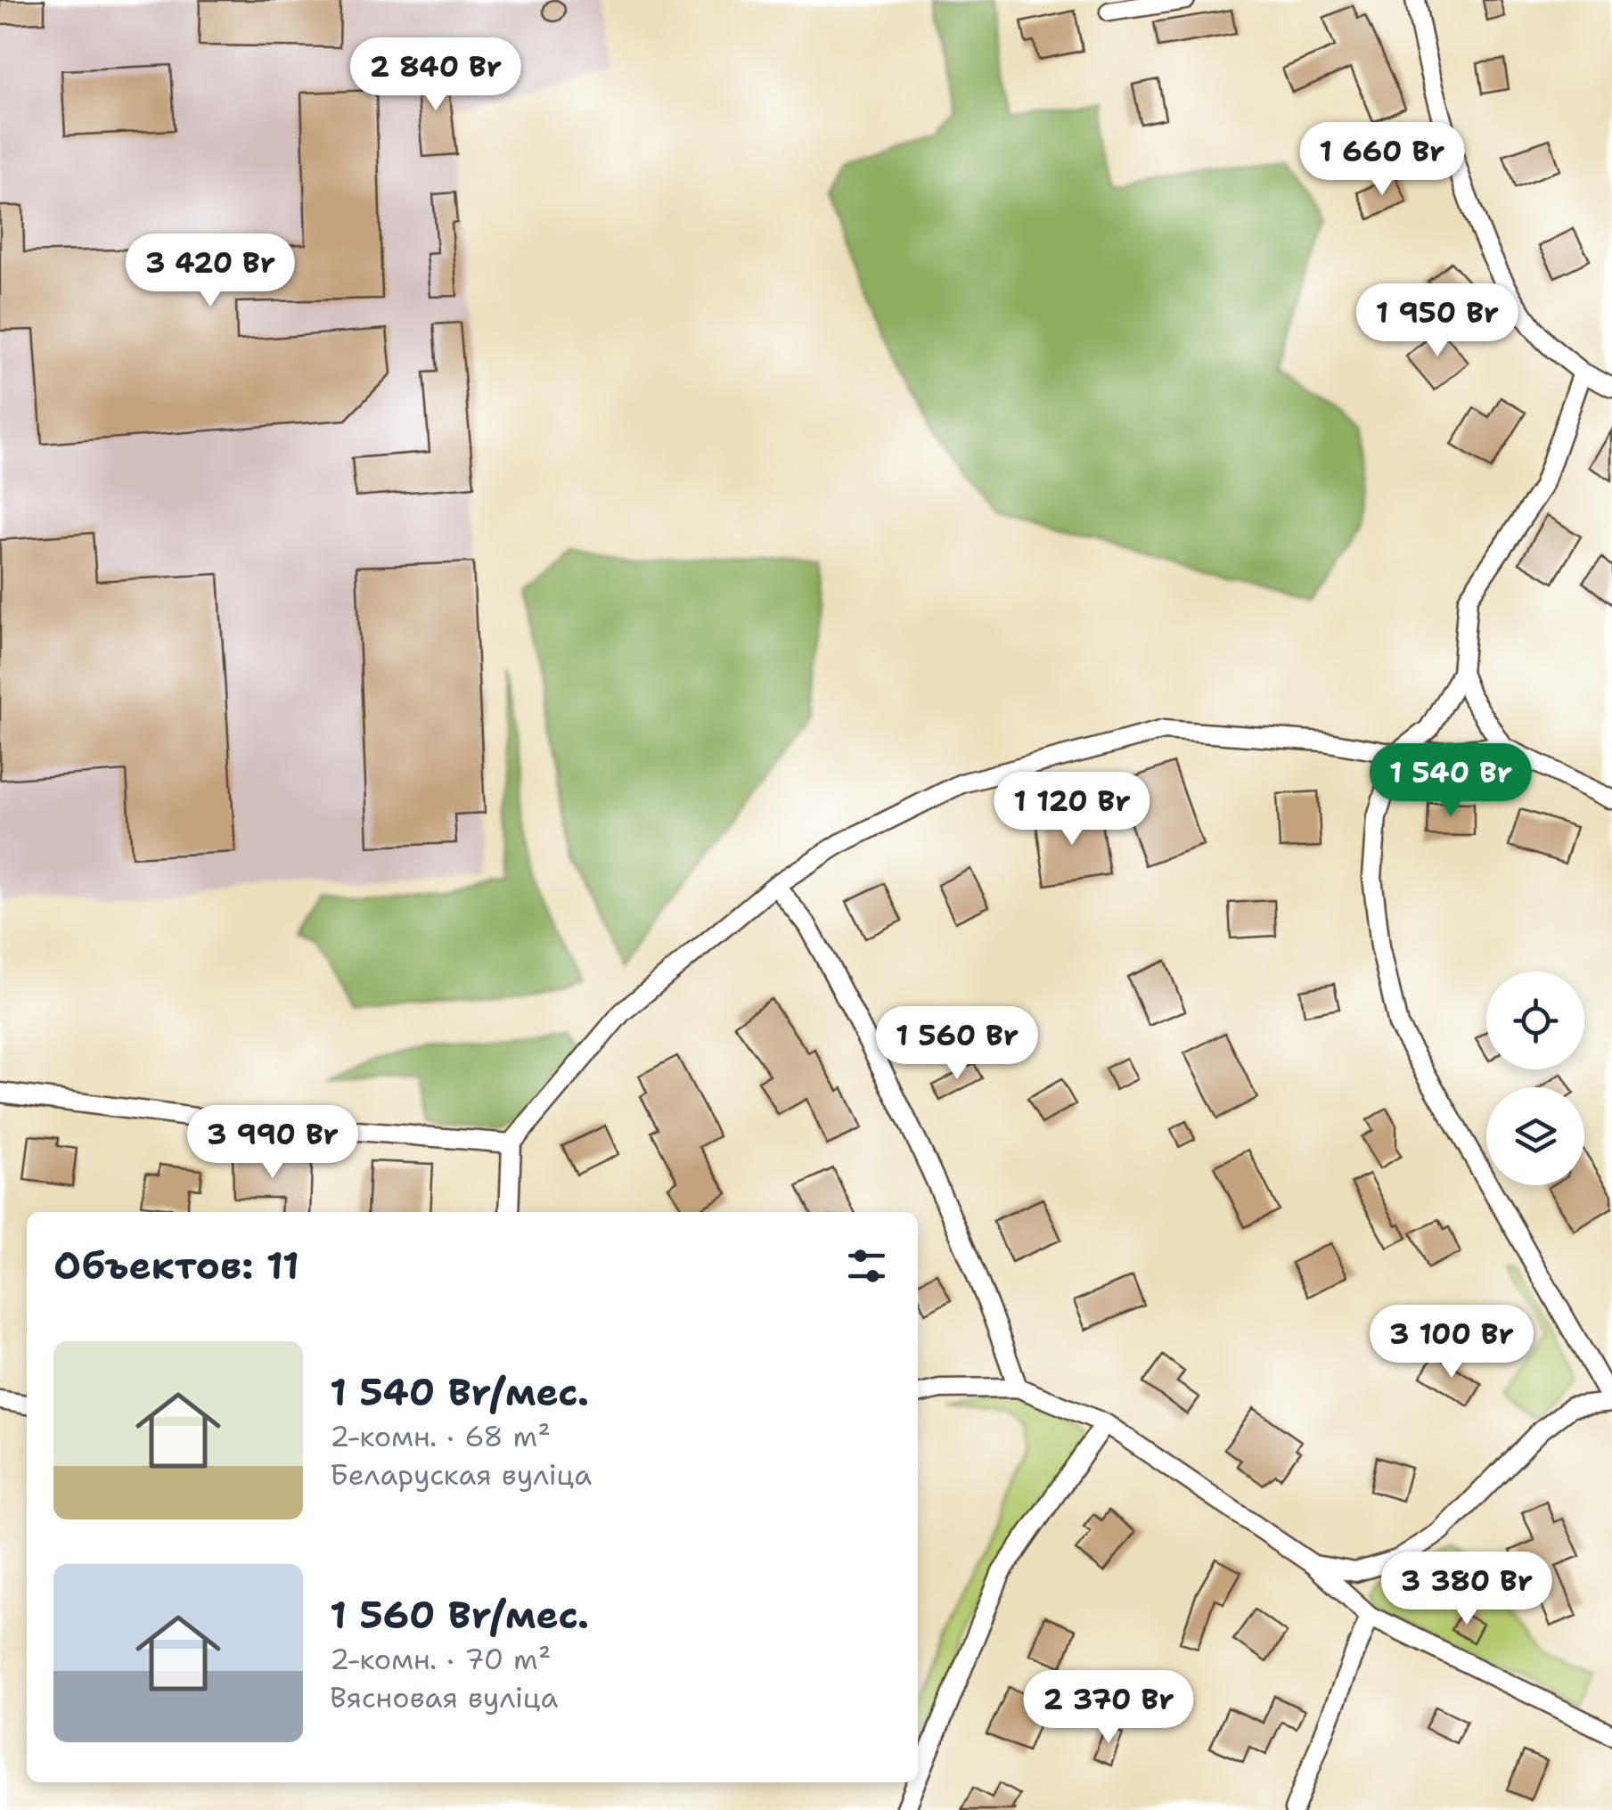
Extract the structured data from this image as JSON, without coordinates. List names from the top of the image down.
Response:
{
  "page": {
    "price": [
      "2 840 Br",
      "1 660 Br",
      "3 420 Br",
      "1 950 Br",
      "1 540 Br",
      "1 120 Br",
      "1 560 Br",
      "3 990 Br",
      "3 100 Br",
      "3 380 Br",
      "2 370 Br"
    ],
    "heading": "Объектов: 11",
    "list": [
      {
        "name": "1 540 Br/мес.",
        "note": "2-комн. · 68 m² · Беларуская вуліца"
      },
      {
        "name": "1 560 Br/мес.",
        "note": "2-комн. · 70 m² · Вясновая вуліца"
      }
    ]
  }
}
